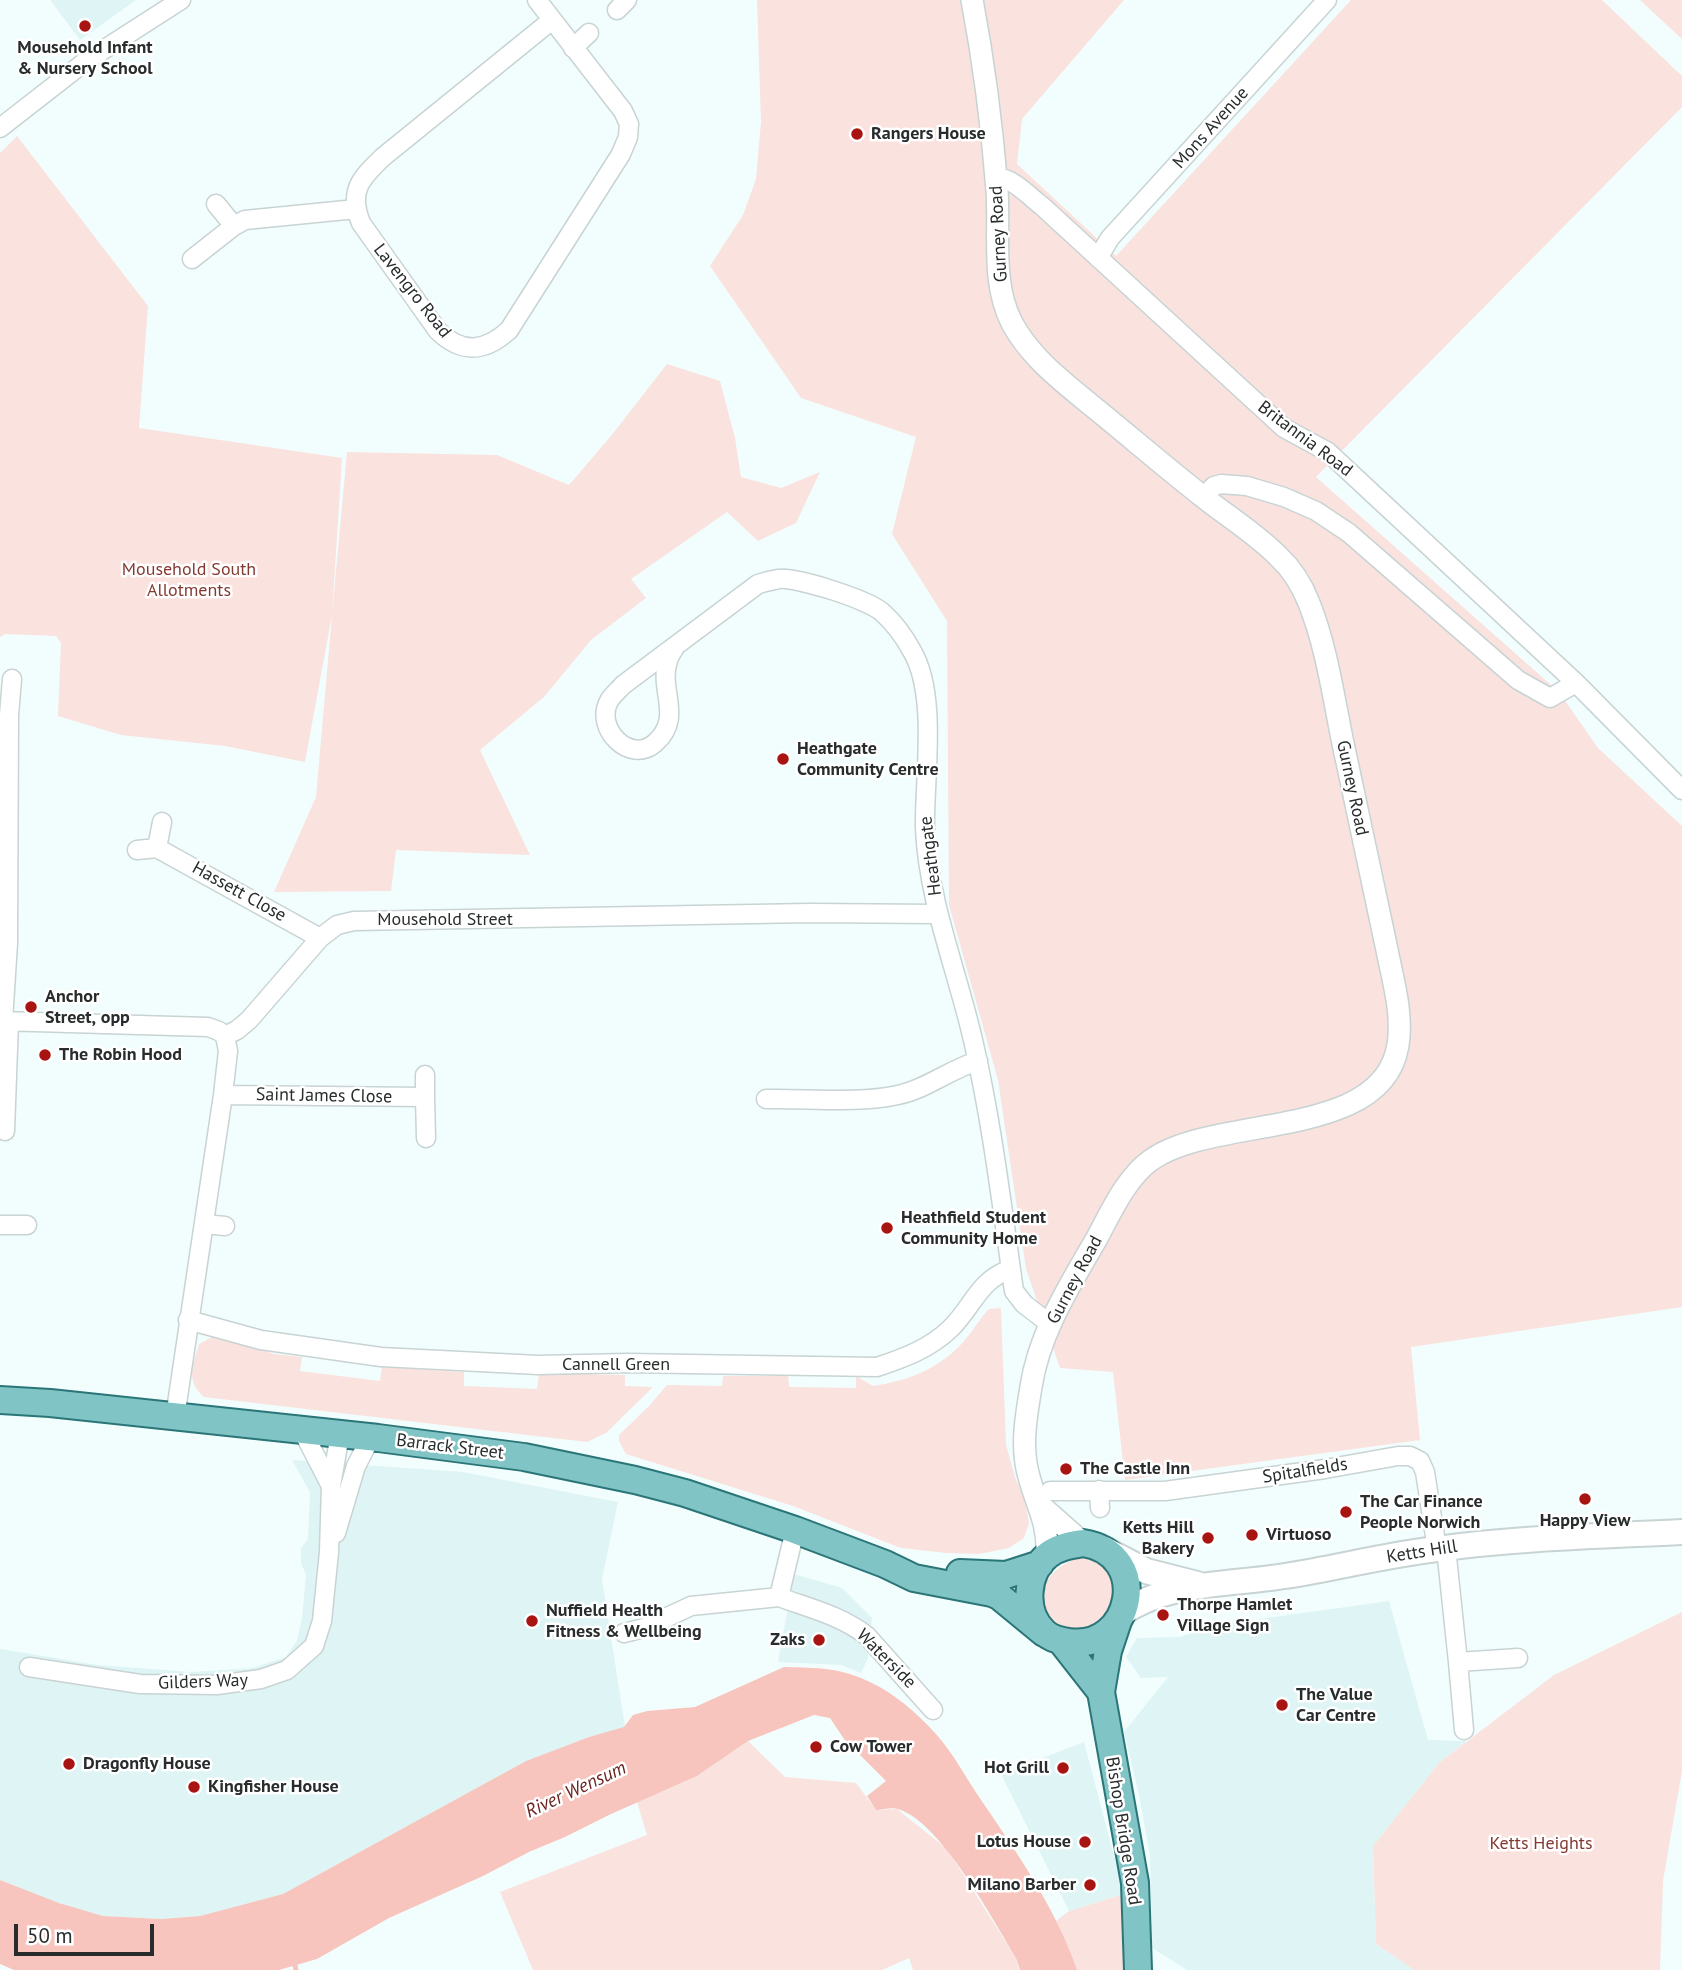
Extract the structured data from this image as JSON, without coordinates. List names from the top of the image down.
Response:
{
  "streets": {
    "main road": ["Barrack Street", "Ketts Hill", "Bishop Bridge Road"],
    "street": [
      "Mons Avenue",
      "Gurney Road",
      "Lavengro Road",
      "Britannia Road",
      "Heathgate",
      "Hassett Close",
      "Mousehold Street",
      "Saint James Close",
      "Cannell Green",
      "Spitalfields",
      "Waterside",
      "Gilders Way"
    ]
  },
  "crossings": [
    ["Mons Avenue", "Britannia Road"],
    ["Gurney Road", "Britannia Road"],
    ["Gurney Road", "Heathgate"],
    ["Gurney Road", "Barrack Street"],
    ["Gurney Road", "Spitalfields"],
    ["Gurney Road", "Ketts Hill"],
    ["Gurney Road", "Bishop Bridge Road"],
    ["Heathgate", "Mousehold Street"],
    ["Heathgate", "Cannell Green"],
    ["Hassett Close", "Mousehold Street"],
    ["Barrack Street", "Ketts Hill"],
    ["Barrack Street", "Gilders Way"],
    ["Barrack Street", "Bishop Bridge Road"],
    ["Spitalfields", "Ketts Hill"],
    ["Ketts Hill", "Bishop Bridge Road"]
  ],
  "water": ["River Wensum"],
  "parks": ["Mousehold South Allotments", "Ketts Heights"],
  "places": [
    "Mousehold Infant & Nursery School",
    "Rangers House",
    "Heathgate Community Centre",
    "Anchor Street, opp",
    "The Robin Hood",
    "Heathfield Student Community Home",
    "The Castle Inn",
    "Happy View",
    "The Car Finance People Norwich",
    "Virtuoso",
    "Ketts Hill Bakery",
    "Thorpe Hamlet Village Sign",
    "Nuffield Health Fitness & Wellbeing",
    "Zaks",
    "The Value Car Centre",
    "Cow Tower",
    "Dragonfly House",
    "Hot Grill",
    "Kingfisher House",
    "Lotus House",
    "Milano Barber"
  ],
  "scale_bar": "50 m"
}
